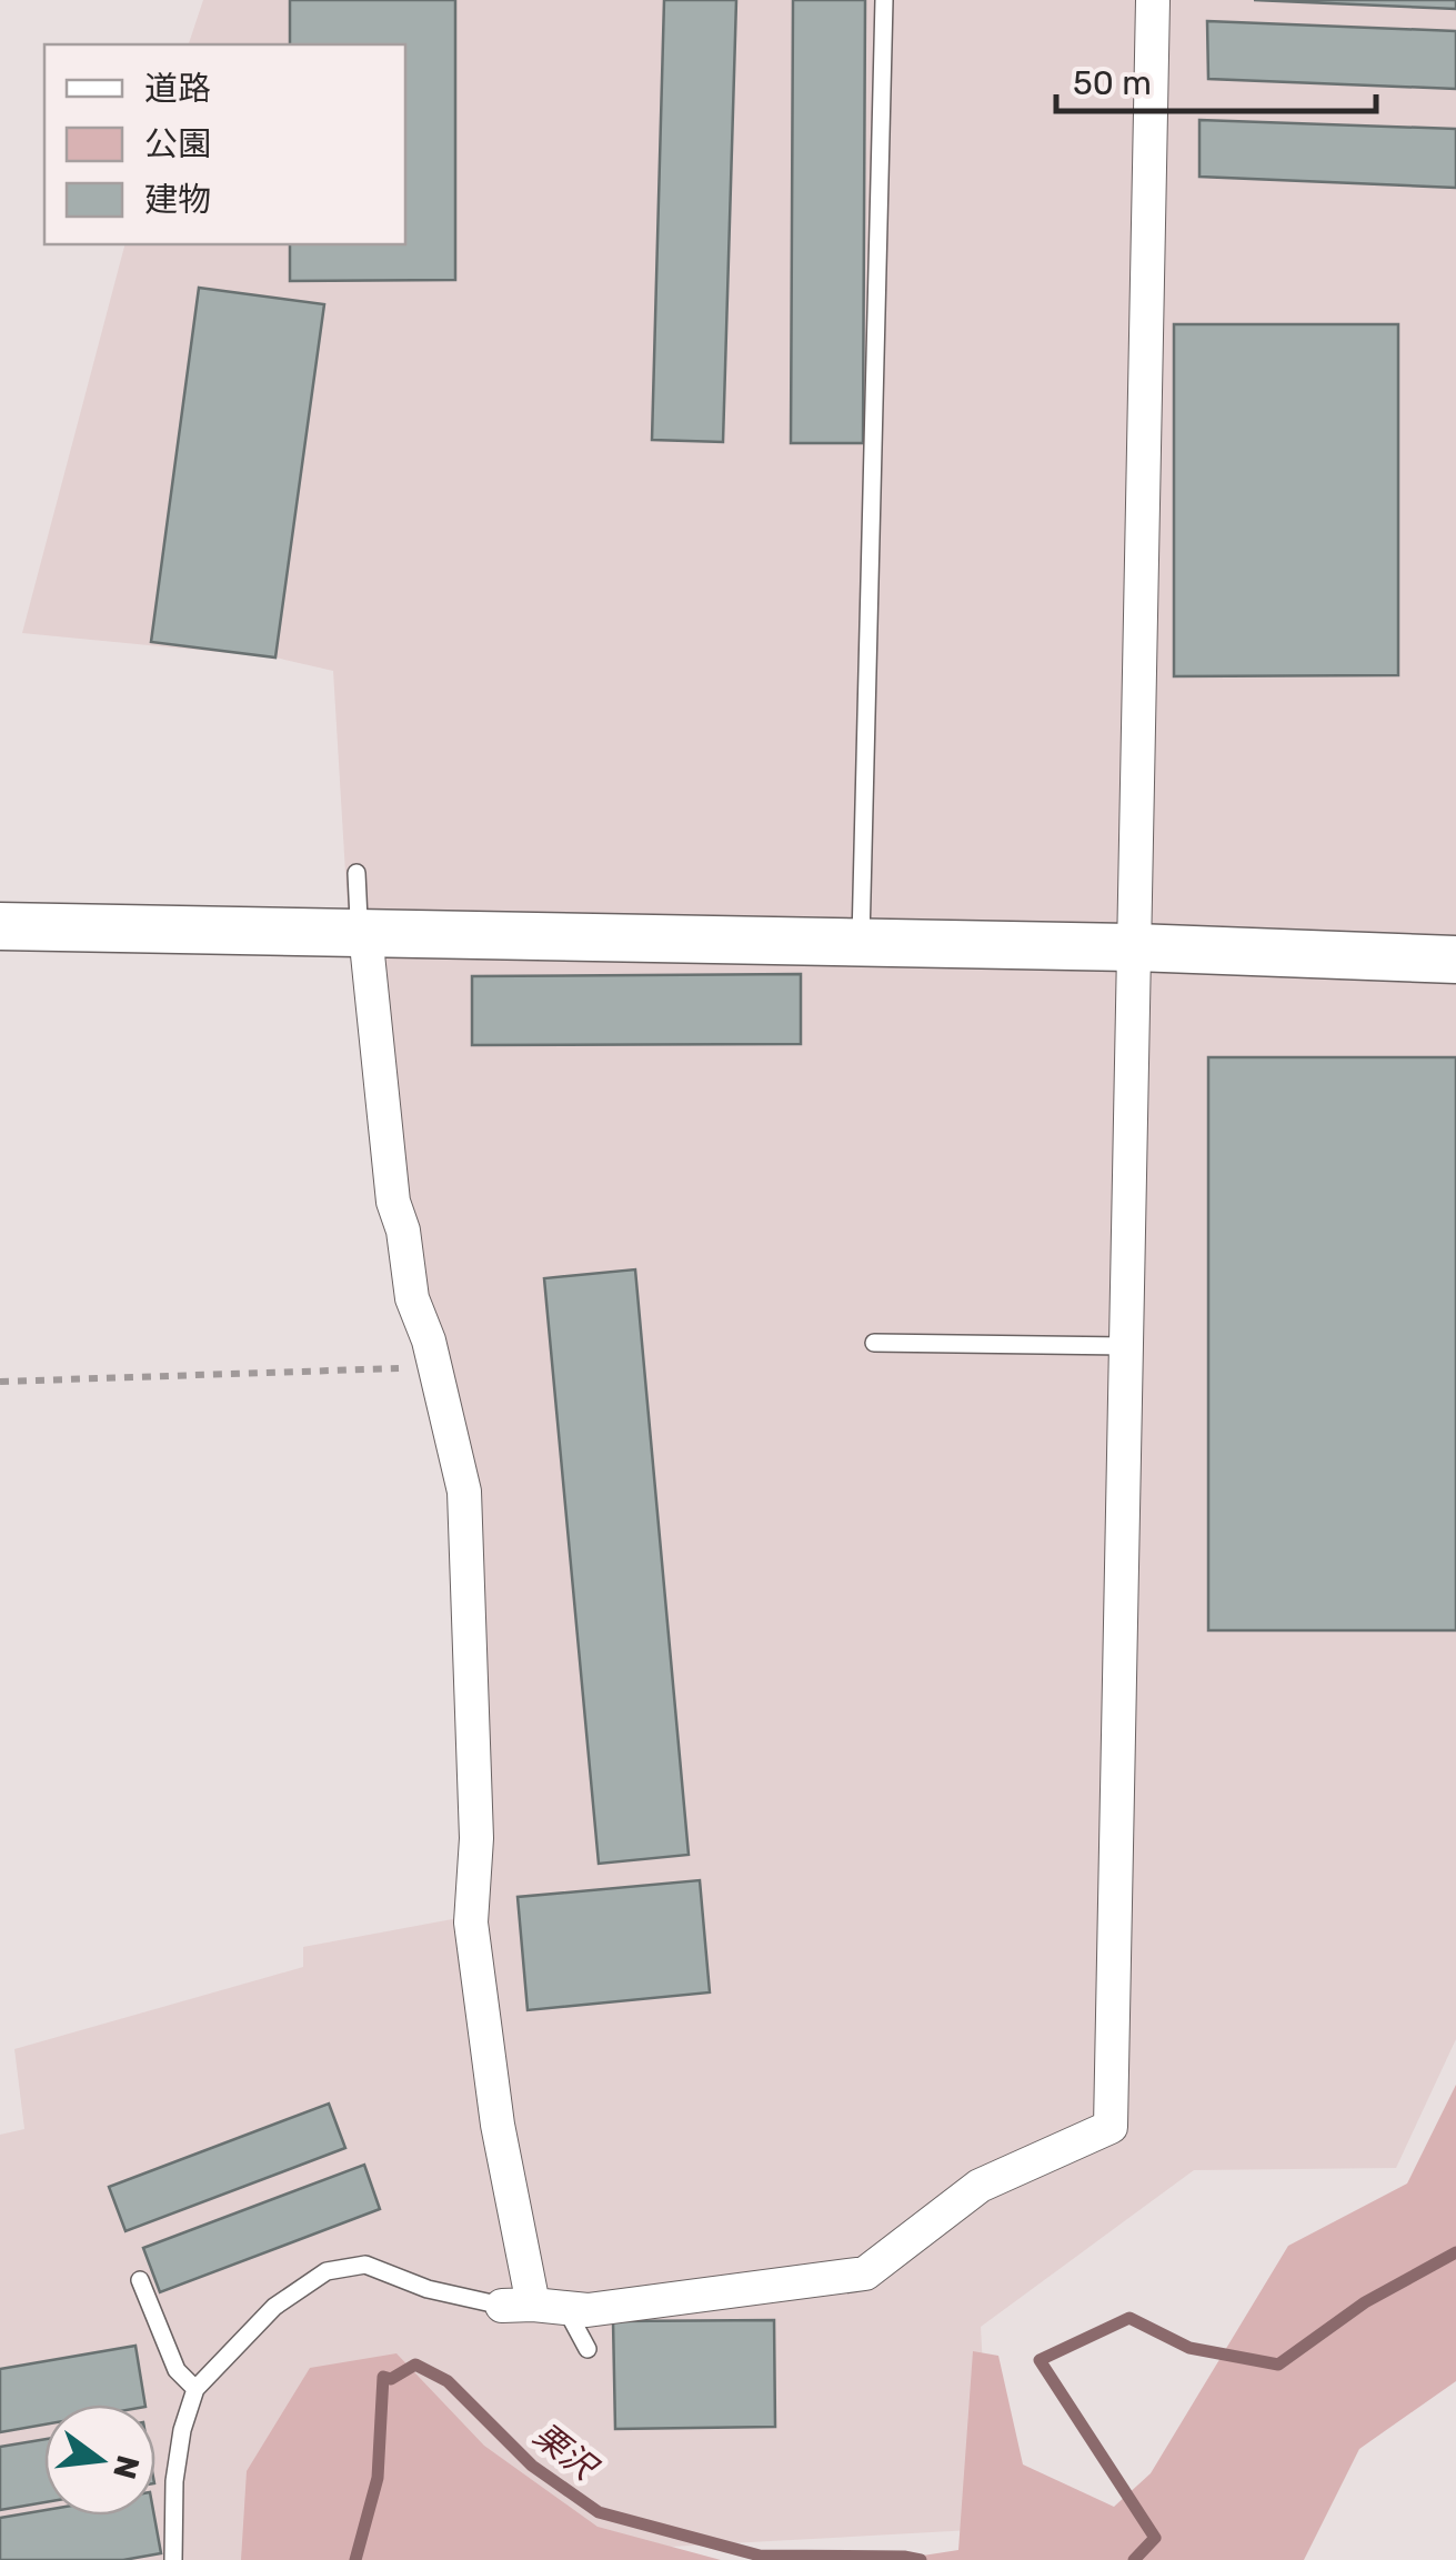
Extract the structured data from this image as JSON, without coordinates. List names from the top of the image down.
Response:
{
  "water": ["栗沢"],
  "legend": ["道路", "公園", "建物"],
  "scale_bar": "50 m",
  "north": "right"
}
